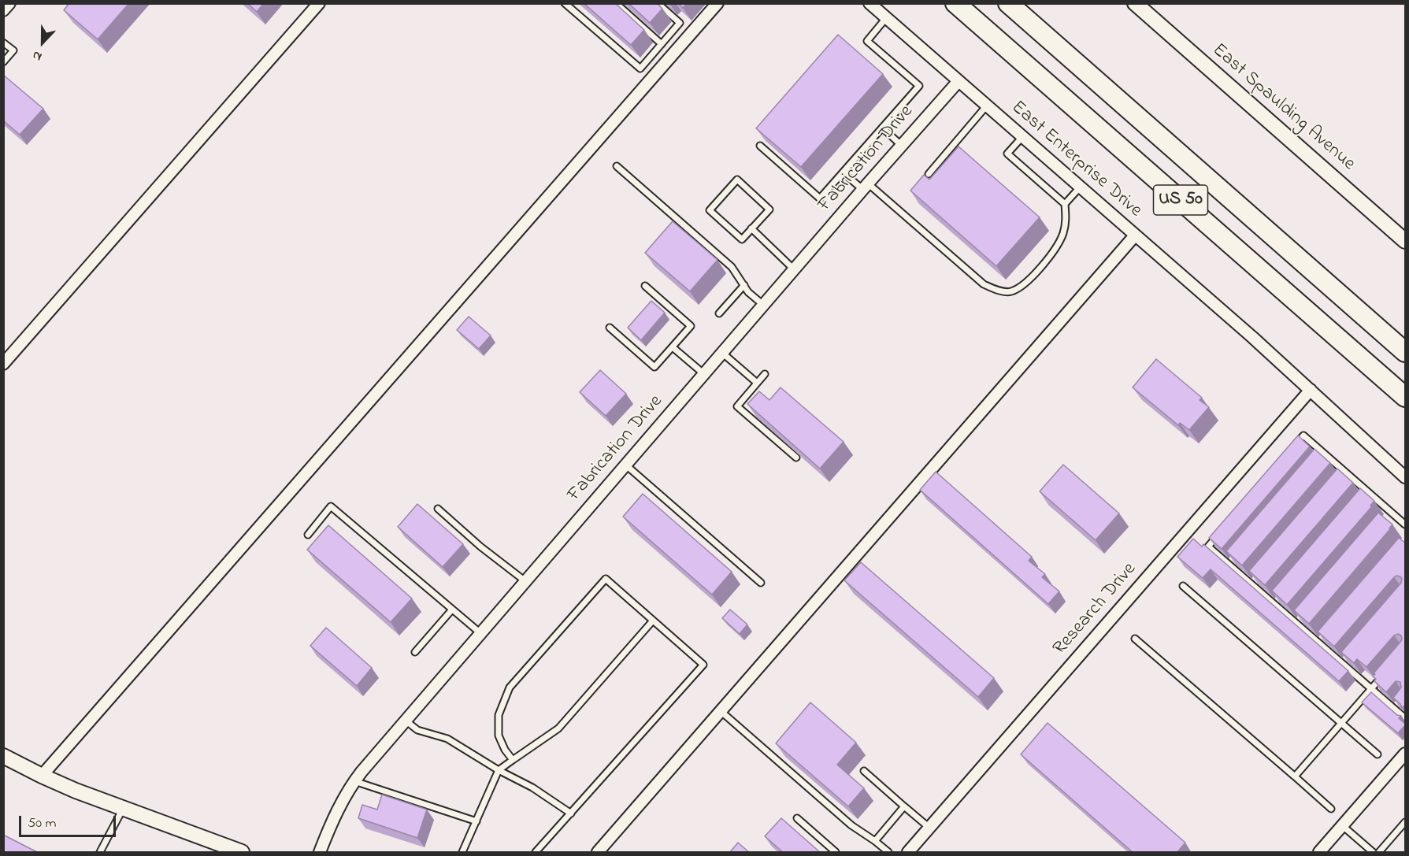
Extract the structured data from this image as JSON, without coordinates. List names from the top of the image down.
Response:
{
  "streets": {
    "highway": ["US 50"],
    "street": [
      "East Spaulding Avenue",
      "Fabrication Drive",
      "East Enterprise Drive",
      "Research Drive"
    ]
  },
  "crossings": [
    ["Fabrication Drive", "East Enterprise Drive"],
    ["East Enterprise Drive", "Research Drive"]
  ],
  "scale_bar": "50 m",
  "north": "bottom"
}
